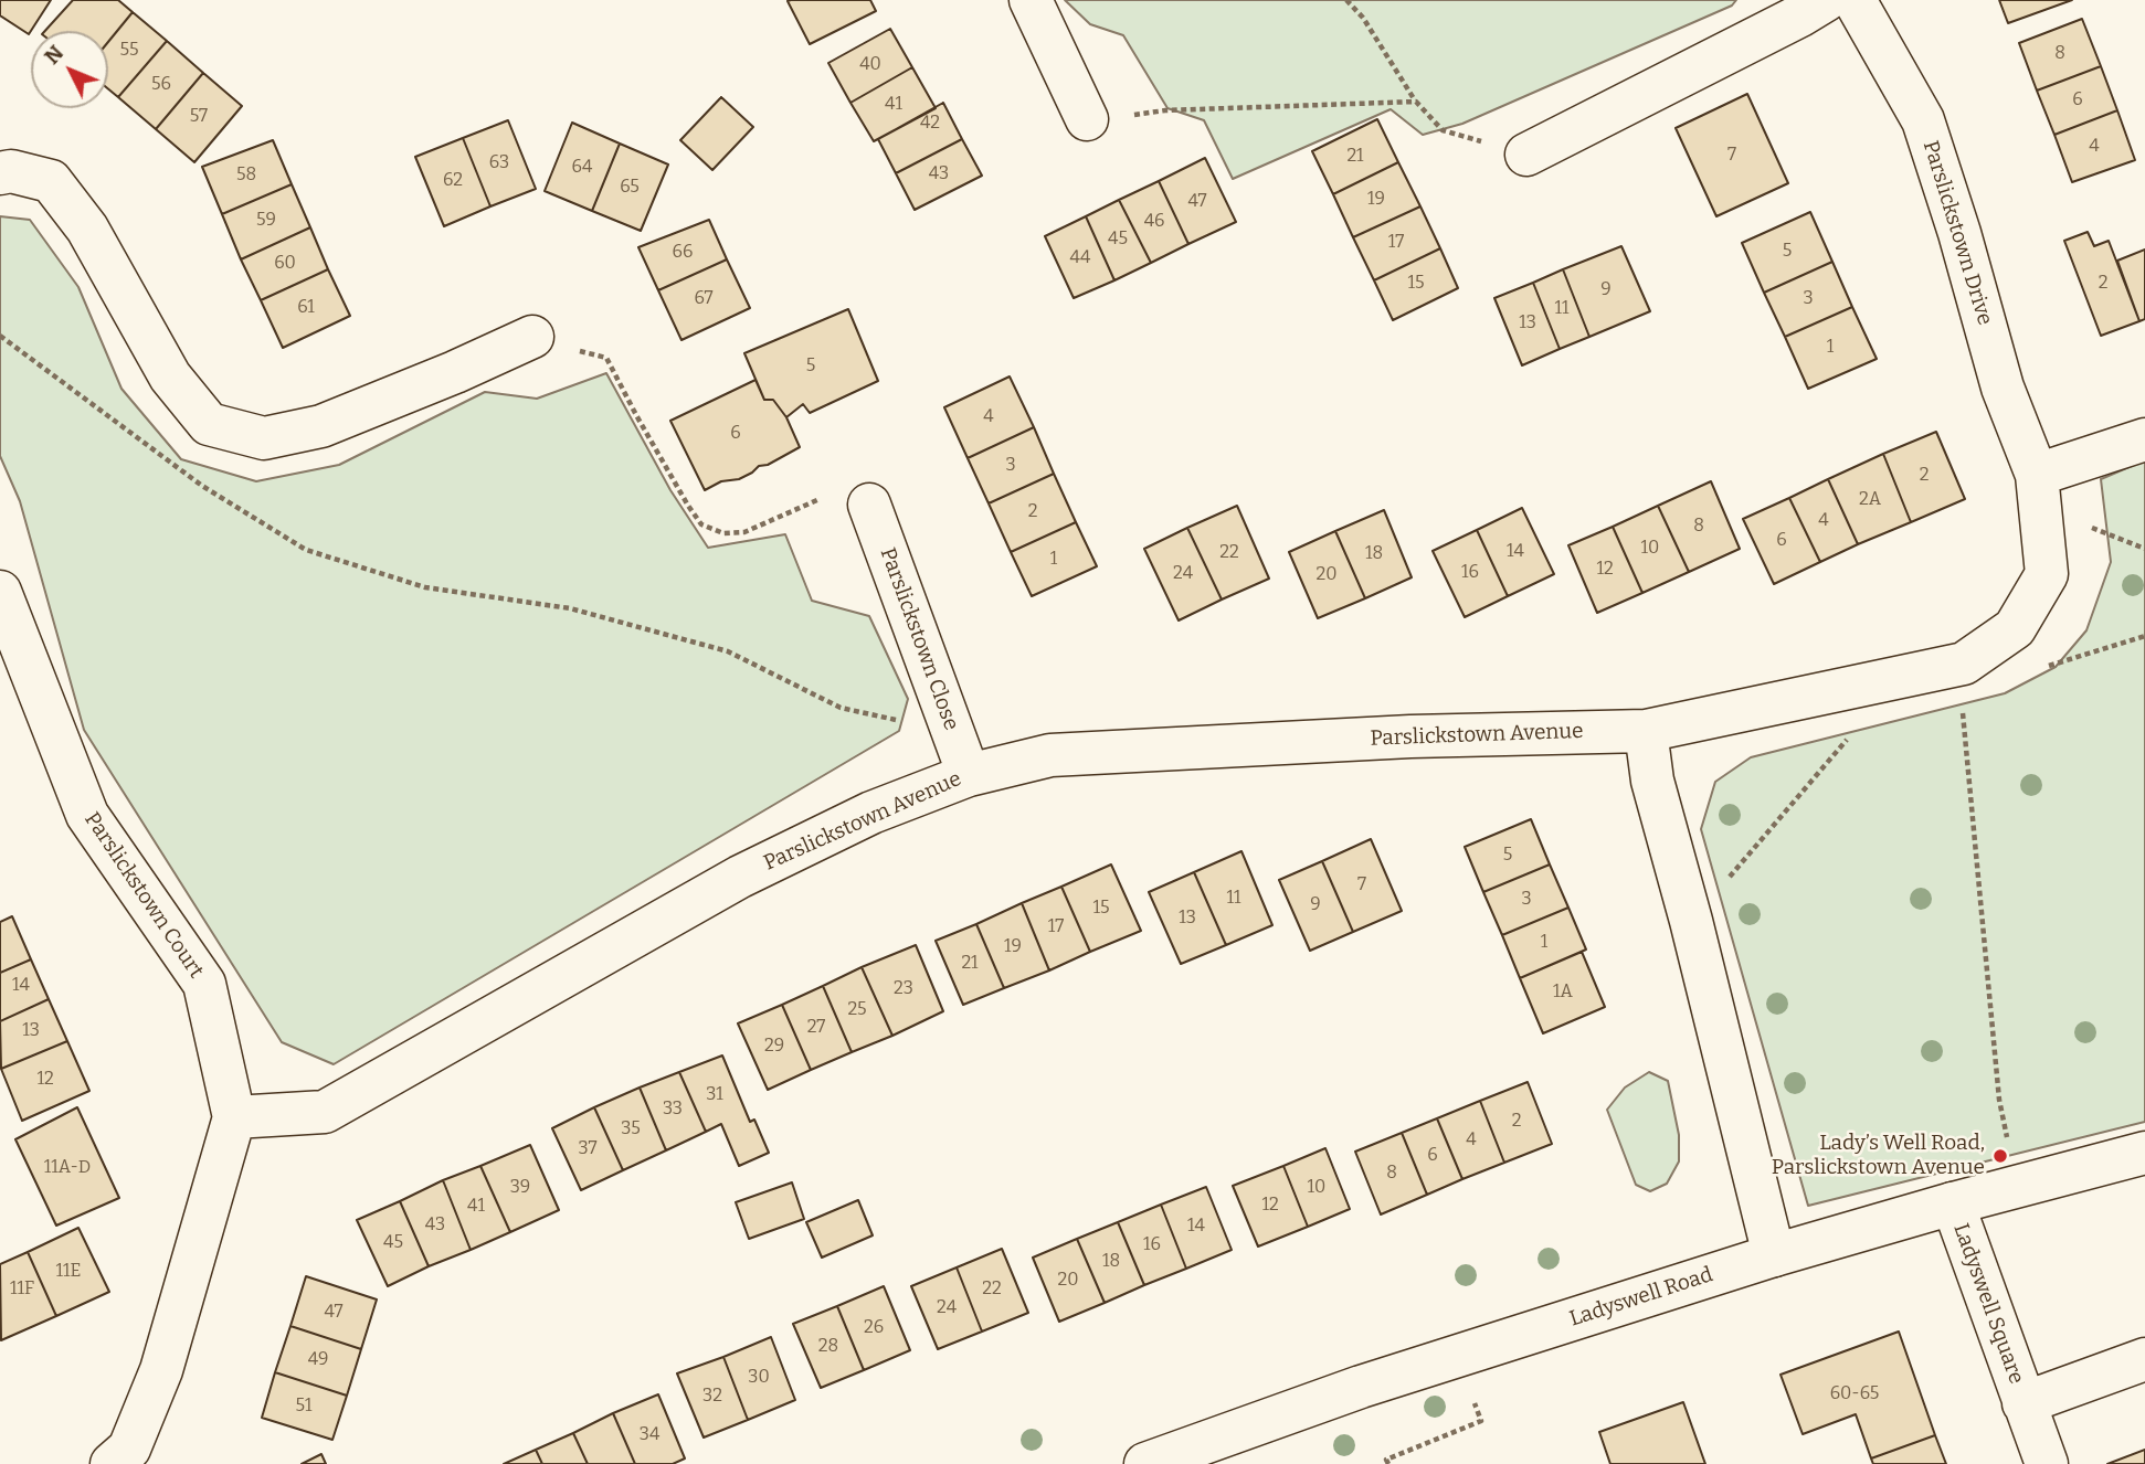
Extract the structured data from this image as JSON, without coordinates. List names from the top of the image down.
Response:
{
  "streets": {
    "street": [
      "Parslickstown Drive",
      "Parslickstown Close",
      "Parslickstown Avenue",
      "Parslickstown Court",
      "Ladyswell Road",
      "Ladyswell Square"
    ]
  },
  "crossings": [
    ["Parslickstown Drive", "Parslickstown Avenue"],
    ["Parslickstown Close", "Parslickstown Avenue"],
    ["Parslickstown Avenue", "Parslickstown Court"],
    ["Ladyswell Road", "Ladyswell Square"]
  ],
  "places": ["Lady’s Well Road, Parslickstown Avenue"],
  "house_numbers": [
    "55",
    "8",
    "40",
    "56",
    "6",
    "41",
    "57",
    "42",
    "4",
    "7",
    "21",
    "63",
    "64",
    "43",
    "58",
    "62",
    "65",
    "19",
    "47",
    "59",
    "46",
    "45",
    "17",
    "5",
    "66",
    "44",
    "60",
    "15",
    "2",
    "9",
    "67",
    "3",
    "61",
    "11",
    "13",
    "1",
    "5",
    "4",
    "6",
    "3",
    "2",
    "2A",
    "2",
    "4",
    "8",
    "6",
    "10",
    "14",
    "22",
    "18",
    "1",
    "12",
    "16",
    "24",
    "20",
    "5",
    "7",
    "11",
    "3",
    "9",
    "15",
    "13",
    "17",
    "1",
    "19",
    "21",
    "14",
    "23",
    "1A",
    "25",
    "27",
    "13",
    "29",
    "12",
    "31",
    "33",
    "2",
    "35",
    "4",
    "37",
    "6",
    "11A-D",
    "8",
    "39",
    "10",
    "12",
    "41",
    "43",
    "14",
    "45",
    "16",
    "18",
    "11E",
    "20",
    "11F",
    "22",
    "24",
    "47",
    "26",
    "28",
    "49",
    "30",
    "60-65",
    "32",
    "51",
    "34"
  ],
  "north": "top left"
}
